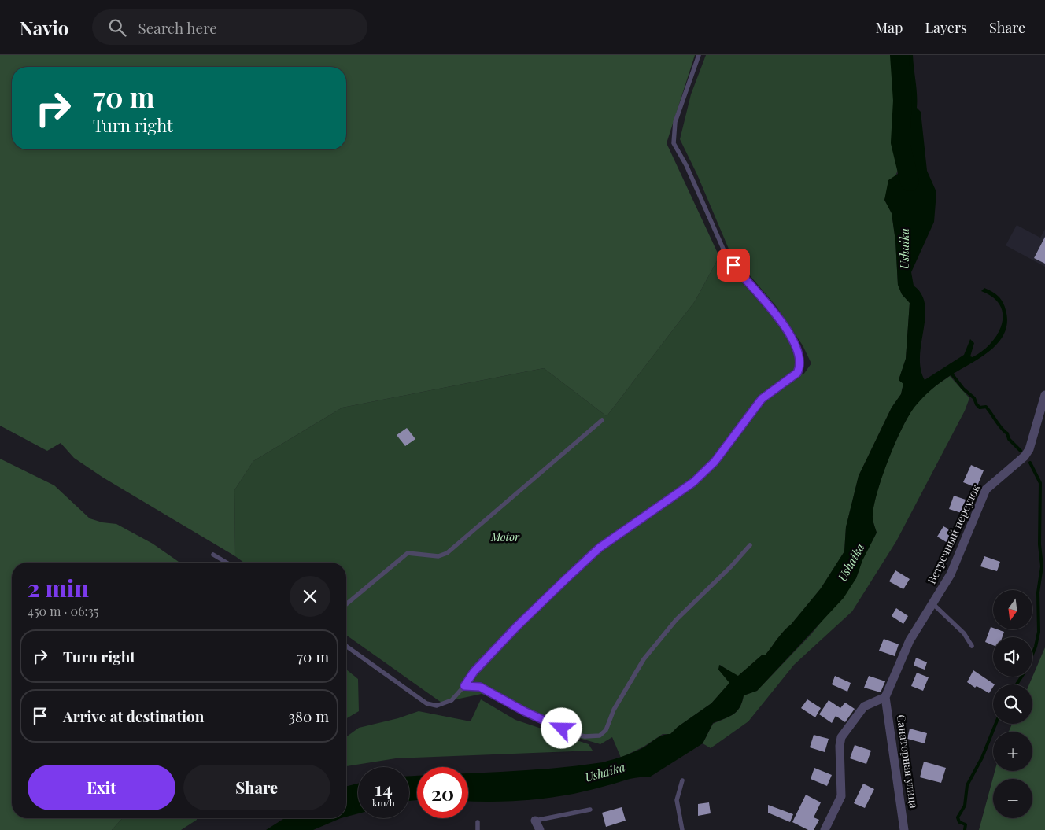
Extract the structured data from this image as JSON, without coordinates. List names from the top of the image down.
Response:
{
  "streets": {
    "street": ["Встречный переулок", "Санаторная улица"]
  },
  "crossings": [
    ["Встречный переулок", "Санаторная улица"]
  ],
  "water": ["Ushaika"],
  "parks": ["Motor"],
  "north": "bottom",
  "page": {
    "header": "Navio",
    "search": "Search here",
    "nav": ["Map", "Layers", "Share"],
    "turn": ["70 m", "Turn right"],
    "heading": ["2 min", "450 m · 06:35"],
    "map_buttons": ["+", "−"],
    "list": [
      {
        "name": "Turn right",
        "value": "70 m"
      },
      {
        "name": "Arrive at destination",
        "value": "380 m"
      }
    ],
    "buttons": ["Exit", "Share"],
    "speed": "14 km/h",
    "limit": "20"
  }
}
